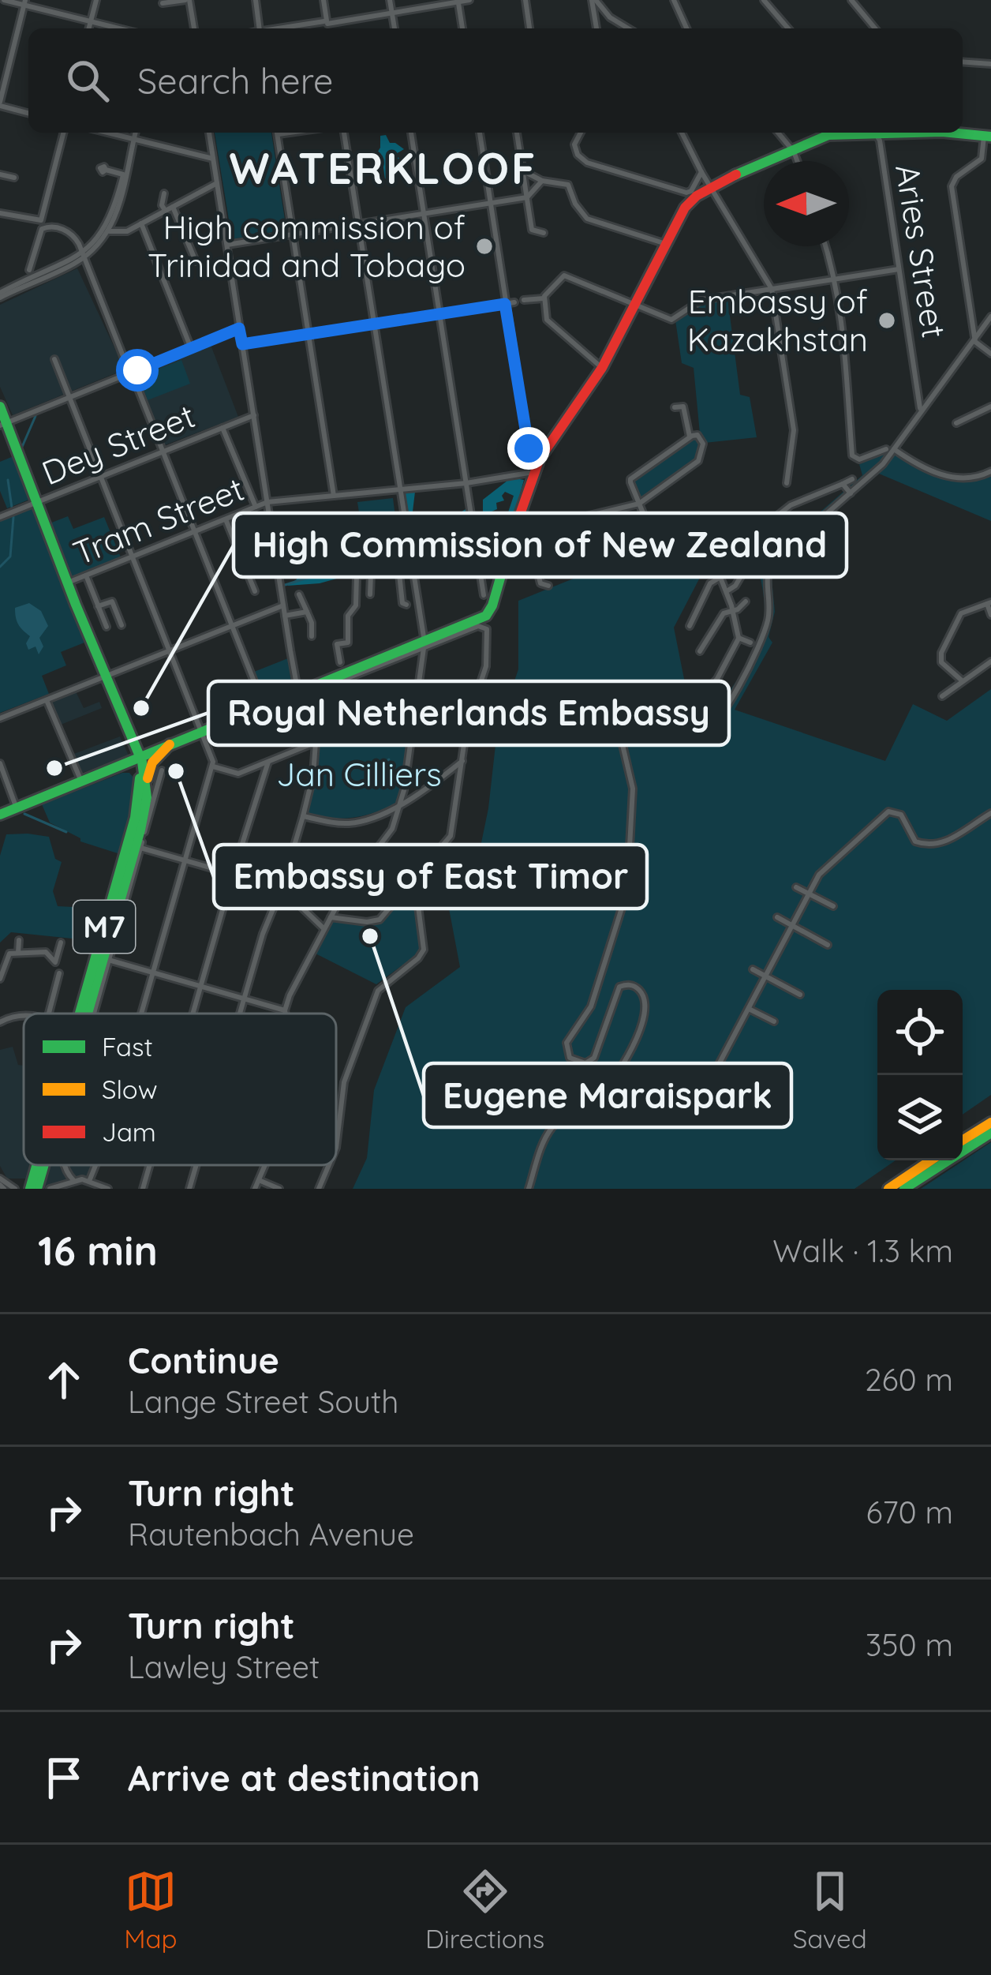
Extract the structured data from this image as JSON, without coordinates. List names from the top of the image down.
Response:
{
  "streets": {
    "main road": ["M7"],
    "street": ["Aries Street", "Dey Street", "Tram Street"]
  },
  "crossings": [
    ["Dey Street", "M7"],
    ["Tram Street", "M7"]
  ],
  "districts": ["WATERKLOOF"],
  "parks": ["Jan Cilliers"],
  "places": [
    "High commission of Trinidad and Tobago",
    "Embassy of Kazakhstan",
    "High Commission of New Zealand",
    "Royal Netherlands Embassy",
    "Embassy of East Timor",
    "Eugene Maraispark"
  ],
  "legend": ["Fast", "Slow", "Jam"],
  "north": "left",
  "page": {
    "search": "Search here",
    "heading": ["16 min", "Walk · 1.3 km"],
    "list": [
      ["Continue", "Lange Street South", "260 m"],
      ["Turn right", "Rautenbach Avenue", "670 m"],
      ["Turn right", "Lawley Street", "350 m"],
      "Arrive at destination"
    ],
    "nav": ["Map", "Directions", "Saved"]
  }
}
